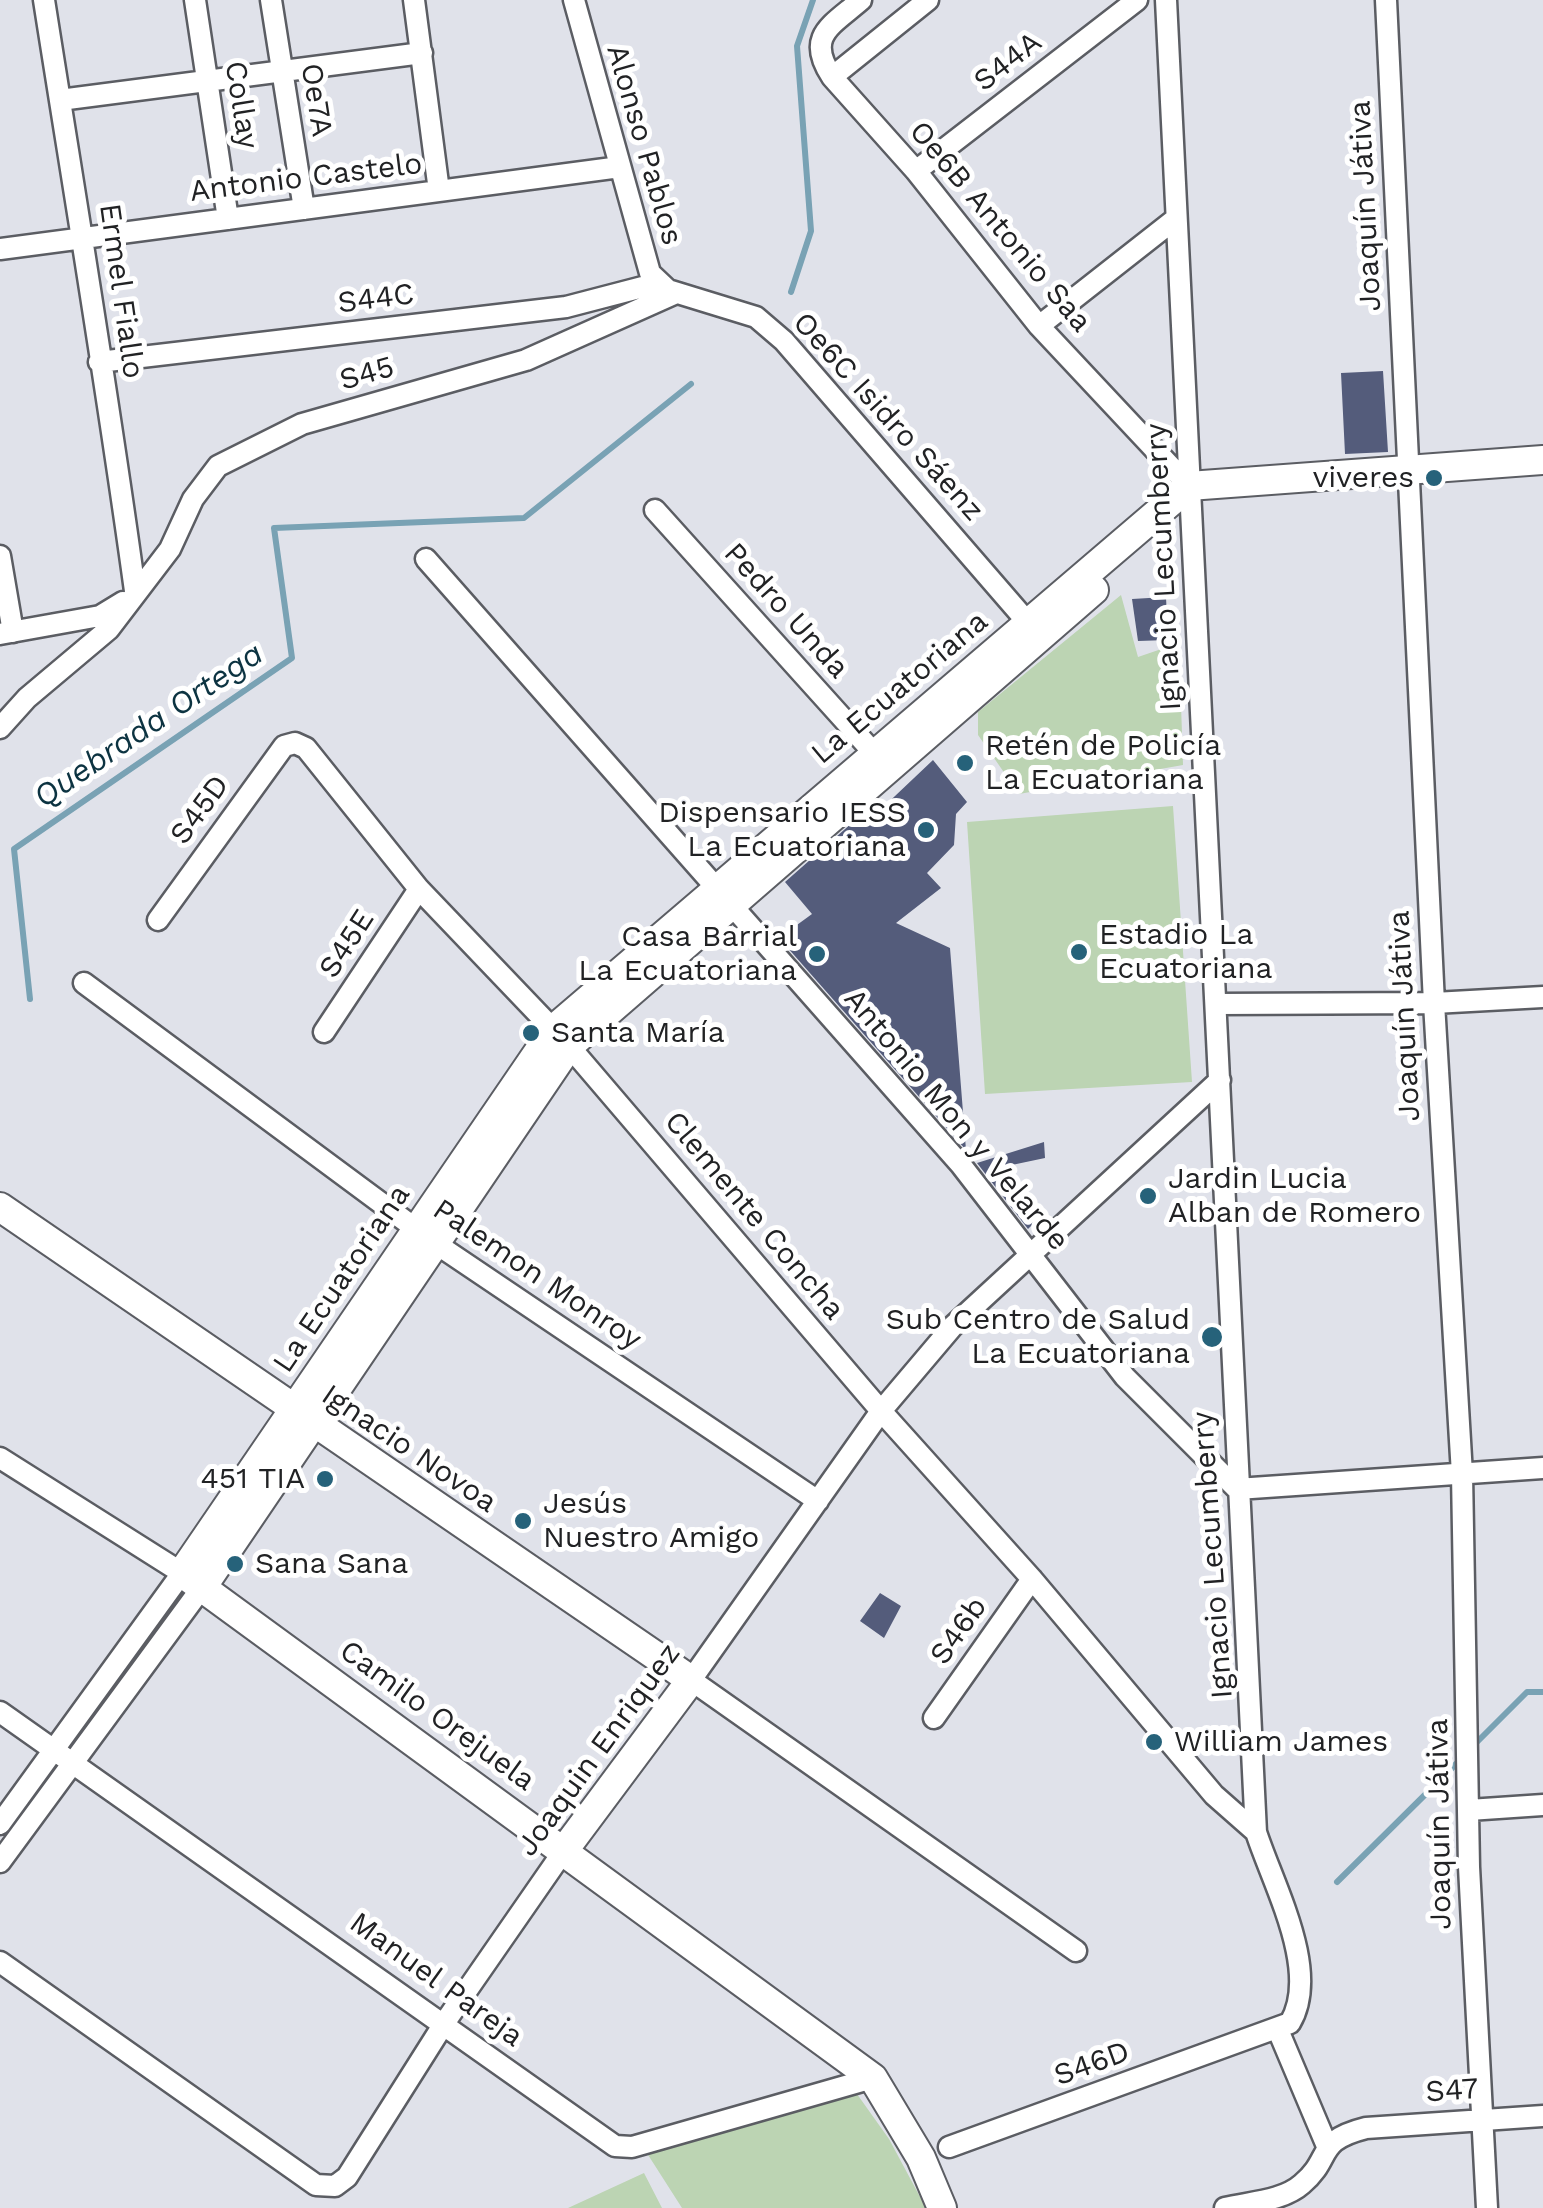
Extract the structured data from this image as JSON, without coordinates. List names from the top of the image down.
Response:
{
  "streets": {
    "street": [
      "S44A",
      "Oe7A",
      "Collay",
      "Alonso Pablos",
      "Antonio Castelo",
      "Joaquín Játiva",
      "Oe6B Antonio Saa",
      "Ermel Fiallo",
      "S44C",
      "S45",
      "Oe6C Isidro Sáenz",
      "Ignacio Lecumberry",
      "Pedro Unda",
      "La Ecuatoriana",
      "S45D",
      "S45E",
      "Antonio Mon y Velarde",
      "Clemente Concha",
      "Palemon Monroy",
      "Ignacio Novoa",
      "S46b",
      "Camilo Orejuela",
      "Joaquin Enriquez",
      "Manuel Pareja",
      "S46D",
      "S47"
    ]
  },
  "crossings": [
    ["S44A", "Oe6B Antonio Saa"],
    ["Oe7A", "Antonio Castelo"],
    ["Collay", "Antonio Castelo"],
    ["Alonso Pablos", "Antonio Castelo"],
    ["Alonso Pablos", "S44C"],
    ["Alonso Pablos", "S45"],
    ["Alonso Pablos", "Oe6C Isidro Sáenz"],
    ["Antonio Castelo", "Ermel Fiallo"],
    ["Joaquín Játiva", "S47"],
    ["Oe6B Antonio Saa", "Ignacio Lecumberry"],
    ["Ermel Fiallo", "S44C"],
    ["Ermel Fiallo", "S45"],
    ["S44C", "S45"],
    ["S44C", "Oe6C Isidro Sáenz"],
    ["S45", "Oe6C Isidro Sáenz"],
    ["Oe6C Isidro Sáenz", "La Ecuatoriana"],
    ["Ignacio Lecumberry", "Antonio Mon y Velarde"],
    ["Ignacio Lecumberry", "Clemente Concha"],
    ["Ignacio Lecumberry", "Joaquin Enriquez"],
    ["Pedro Unda", "La Ecuatoriana"],
    ["La Ecuatoriana", "Antonio Mon y Velarde"],
    ["S45D", "Clemente Concha"],
    ["S45E", "Clemente Concha"],
    ["Antonio Mon y Velarde", "Joaquin Enriquez"],
    ["Clemente Concha", "S46b"],
    ["Clemente Concha", "Joaquin Enriquez"],
    ["Palemon Monroy", "Joaquin Enriquez"],
    ["Ignacio Novoa", "Joaquin Enriquez"],
    ["Camilo Orejuela", "Joaquin Enriquez"],
    ["Camilo Orejuela", "Manuel Pareja"],
    ["Joaquin Enriquez", "Manuel Pareja"]
  ],
  "water": ["Quebrada Ortega"],
  "places": [
    "viveres",
    "Retén de Policía La Ecuatoriana",
    "Dispensario IESS La Ecuatoriana",
    "Estadio La Ecuatoriana",
    "Casa Barrial La Ecuatoriana",
    "Santa María",
    "Jardin Lucia Alban de Romero",
    "Sub Centro de Salud La Ecuatoriana",
    "451 TIA",
    "Jesús Nuestro Amigo",
    "Sana Sana",
    "William James"
  ]
}
